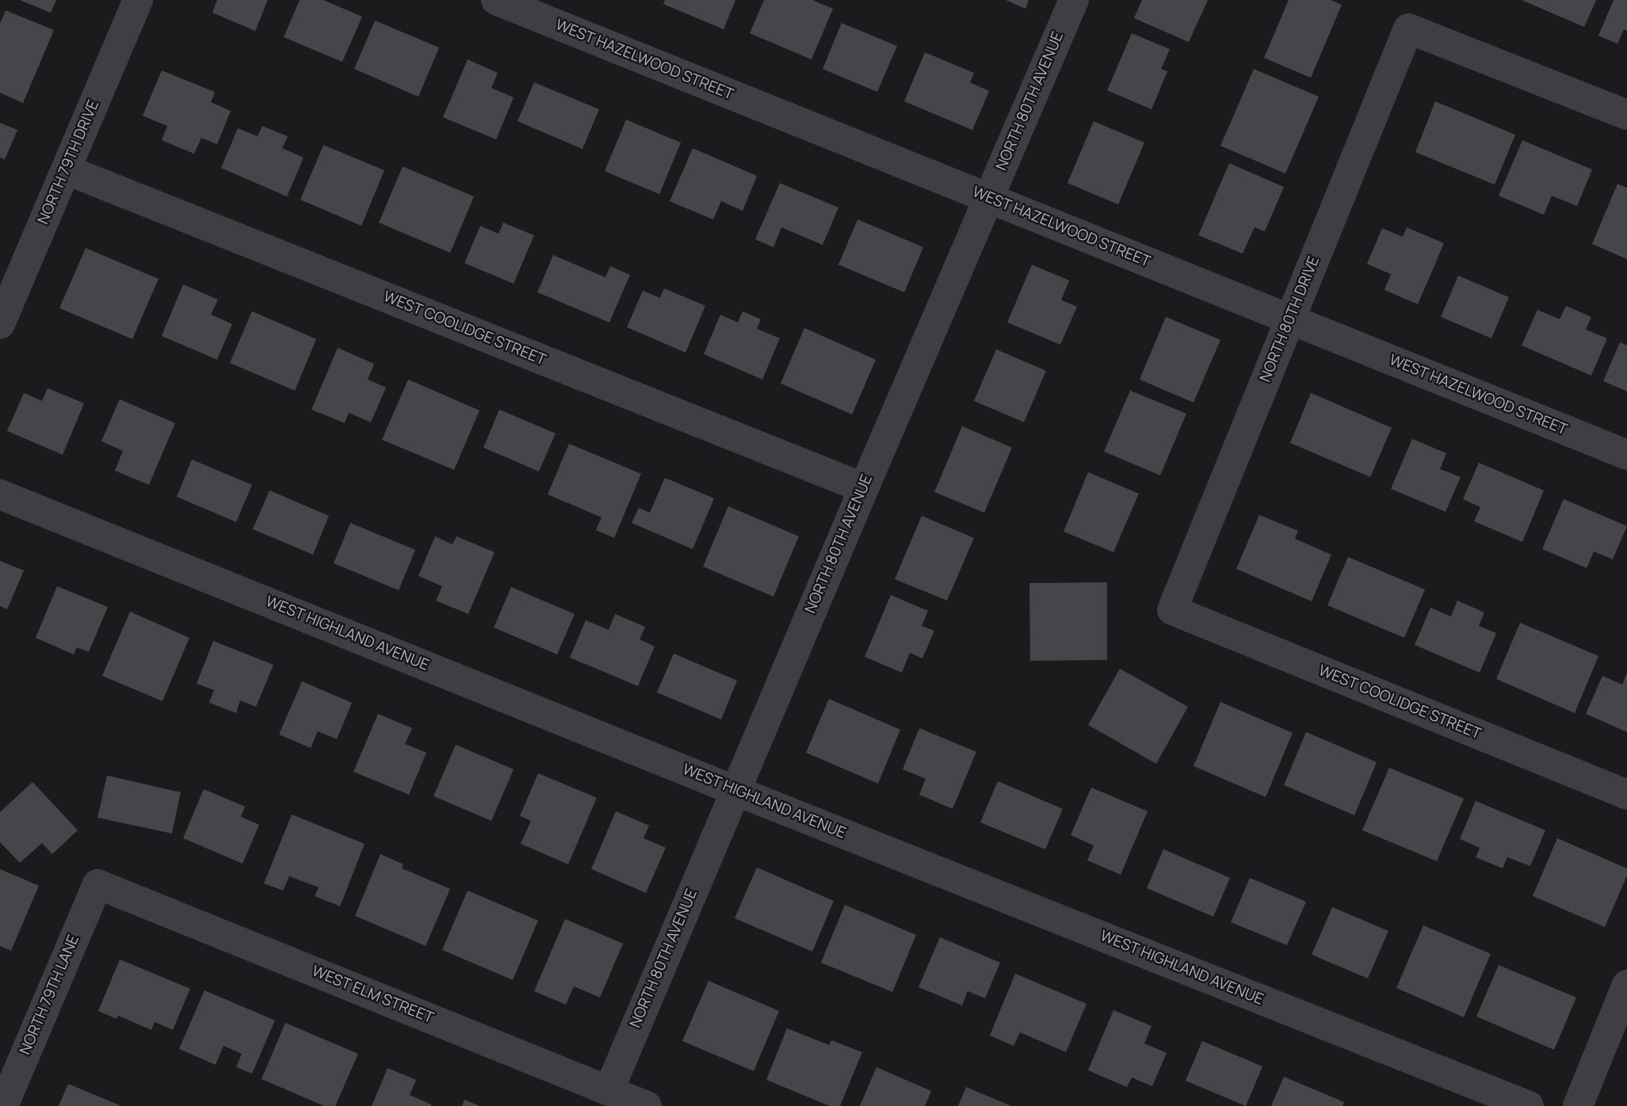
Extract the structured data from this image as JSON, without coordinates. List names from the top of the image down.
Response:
{
  "streets": {
    "street": [
      "WEST HAZELWOOD STREET",
      "NORTH 80TH AVENUE",
      "NORTH 79TH DRIVE",
      "NORTH 80TH DRIVE",
      "WEST COOLIDGE STREET",
      "WEST HIGHLAND AVENUE",
      "NORTH 79TH LANE",
      "WEST ELM STREET"
    ]
  },
  "crossings": [
    ["WEST HAZELWOOD STREET", "NORTH 80TH AVENUE"],
    ["WEST HAZELWOOD STREET", "NORTH 80TH DRIVE"],
    ["NORTH 80TH AVENUE", "WEST COOLIDGE STREET"],
    ["NORTH 80TH AVENUE", "WEST HIGHLAND AVENUE"],
    ["NORTH 80TH AVENUE", "WEST ELM STREET"],
    ["NORTH 79TH DRIVE", "WEST COOLIDGE STREET"],
    ["NORTH 80TH DRIVE", "WEST COOLIDGE STREET"],
    ["NORTH 79TH LANE", "WEST ELM STREET"]
  ]
}
